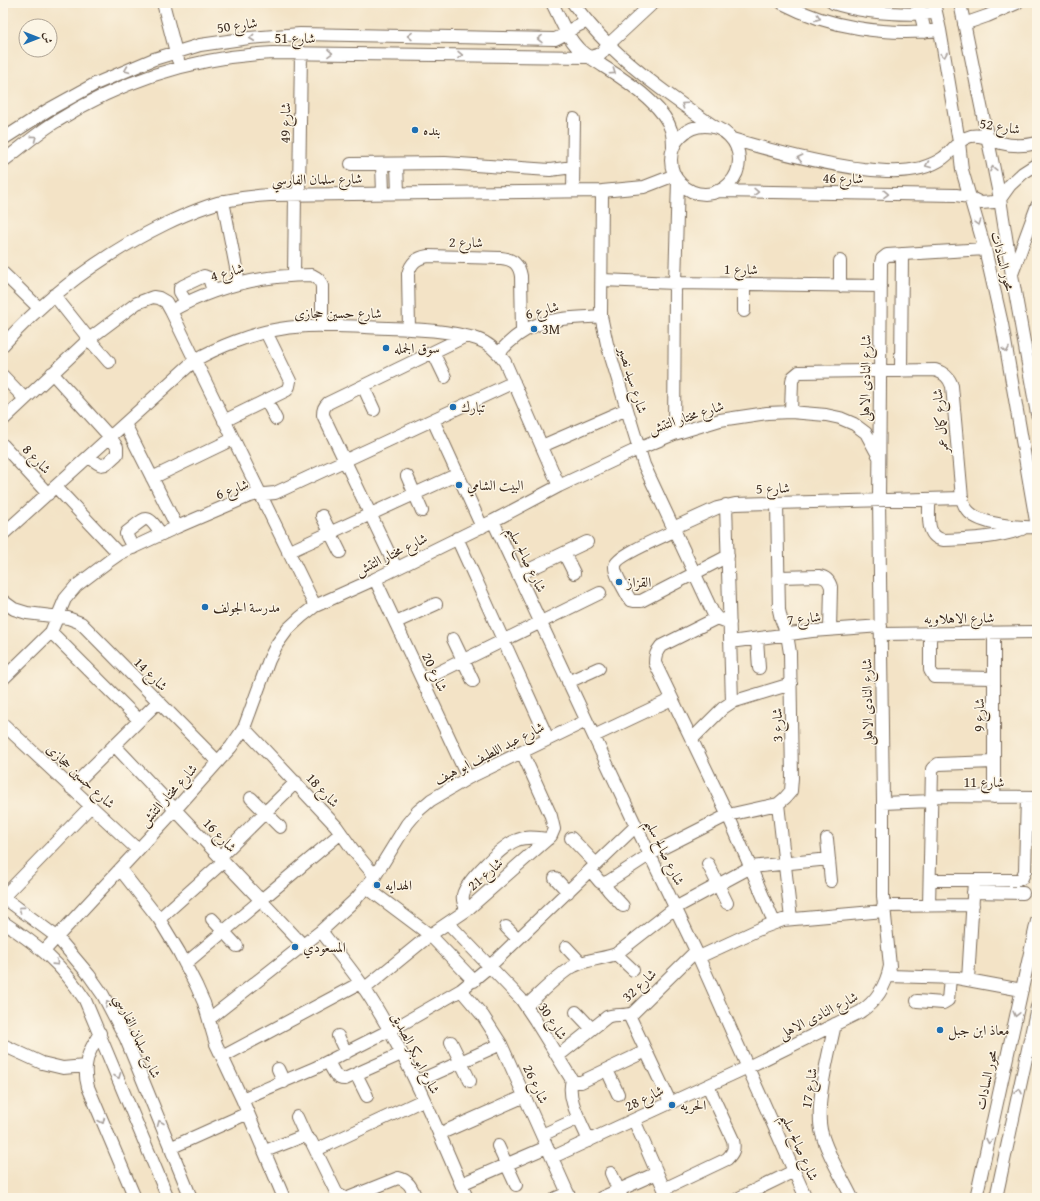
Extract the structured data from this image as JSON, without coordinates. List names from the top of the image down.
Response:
{
  "streets": {
    "street": [
      "شارع 50",
      "شارع 51",
      "شارع 49",
      "شارع 52",
      "شارع 46",
      "شارع سلمان الفارسي",
      "شارع 2",
      "محور السادات",
      "شارع 1",
      "شارع 4",
      "شارع 6",
      "شارع حسين حجازى",
      "شارع النادى الاهلى",
      "شارع سيد نصير",
      "شارع مختار التتش",
      "شارع كمال عمر",
      "شارع 8",
      "شارع 5",
      "شارع صالح سليم",
      "شارع 7",
      "شارع الاهلاويه",
      "شارع 20",
      "شارع 14",
      "شارع 9",
      "شارع 3",
      "شارع عبد اللطيف ابو هيف",
      "شارع 11",
      "شارع 18",
      "شارع 16",
      "شارع 21",
      "شارع 32",
      "شارع 30",
      "شارع ابو بكر الصديق",
      "شارع 26",
      "شارع 17",
      "شارع 28"
    ]
  },
  "crossings": [
    ["شارع 51", "شارع 49"],
    ["شارع 49", "شارع سلمان الفارسي"],
    ["شارع 52", "شارع 46"],
    ["شارع 52", "محور السادات"],
    ["شارع 46", "شارع سلمان الفارسي"],
    ["شارع 46", "محور السادات"],
    ["شارع سلمان الفارسي", "شارع سيد نصير"],
    ["شارع سلمان الفارسي", "شارع مختار التتش"],
    ["شارع 2", "شارع 6"],
    ["شارع 2", "شارع حسين حجازى"],
    ["محور السادات", "شارع كمال عمر"],
    ["شارع 1", "شارع النادى الاهلى"],
    ["شارع 1", "شارع سيد نصير"],
    ["شارع 4", "شارع حسين حجازى"],
    ["شارع 6", "شارع حسين حجازى"],
    ["شارع 6", "شارع سيد نصير"],
    ["شارع 6", "شارع 8"],
    ["شارع 6", "شارع صالح سليم"],
    ["شارع 6", "شارع 14"],
    ["شارع حسين حجازى", "شارع مختار التتش"],
    ["شارع حسين حجازى", "شارع 8"],
    ["شارع النادى الاهلى", "شارع مختار التتش"],
    ["شارع النادى الاهلى", "شارع كمال عمر"],
    ["شارع النادى الاهلى", "شارع 5"],
    ["شارع النادى الاهلى", "شارع صالح سليم"],
    ["شارع النادى الاهلى", "شارع 7"],
    ["شارع النادى الاهلى", "شارع الاهلاويه"],
    ["شارع النادى الاهلى", "شارع 11"],
    ["شارع النادى الاهلى", "شارع 32"],
    ["شارع النادى الاهلى", "شارع 17"],
    ["شارع النادى الاهلى", "شارع 28"],
    ["شارع سيد نصير", "شارع مختار التتش"],
    ["شارع سيد نصير", "شارع 5"],
    ["شارع مختار التتش", "شارع كمال عمر"],
    ["شارع مختار التتش", "شارع صالح سليم"],
    ["شارع مختار التتش", "شارع 20"],
    ["شارع مختار التتش", "شارع 14"],
    ["شارع مختار التتش", "شارع 18"],
    ["شارع مختار التتش", "شارع 16"],
    ["شارع كمال عمر", "شارع 5"],
    ["شارع 5", "شارع 3"],
    ["شارع صالح سليم", "شارع عبد اللطيف ابو هيف"],
    ["شارع صالح سليم", "شارع 32"],
    ["شارع صالح سليم", "شارع 28"],
    ["شارع 7", "شارع الاهلاويه"],
    ["شارع 7", "شارع 3"],
    ["شارع الاهلاويه", "شارع 9"],
    ["شارع 20", "شارع عبد اللطيف ابو هيف"],
    ["شارع 9", "شارع 11"],
    ["شارع عبد اللطيف ابو هيف", "شارع 18"],
    ["شارع عبد اللطيف ابو هيف", "شارع 16"],
    ["شارع عبد اللطيف ابو هيف", "شارع ابو بكر الصديق"],
    ["شارع 21", "شارع 30"],
    ["شارع 21", "شارع ابو بكر الصديق"],
    ["شارع 32", "شارع 30"],
    ["شارع ابو بكر الصديق", "شارع 28"],
    ["شارع 26", "شارع 28"]
  ],
  "one_way": ["شارع 50", "شارع 51"],
  "places": [
    "بنده",
    "3M",
    "سوق الجمله",
    "تبارك",
    "البيت الشامي",
    "القزاز",
    "مدرسة الجولف",
    "الهدايه",
    "المسعودي",
    "معاذ ابن جبل",
    "الحريه"
  ],
  "north": "right"
}
